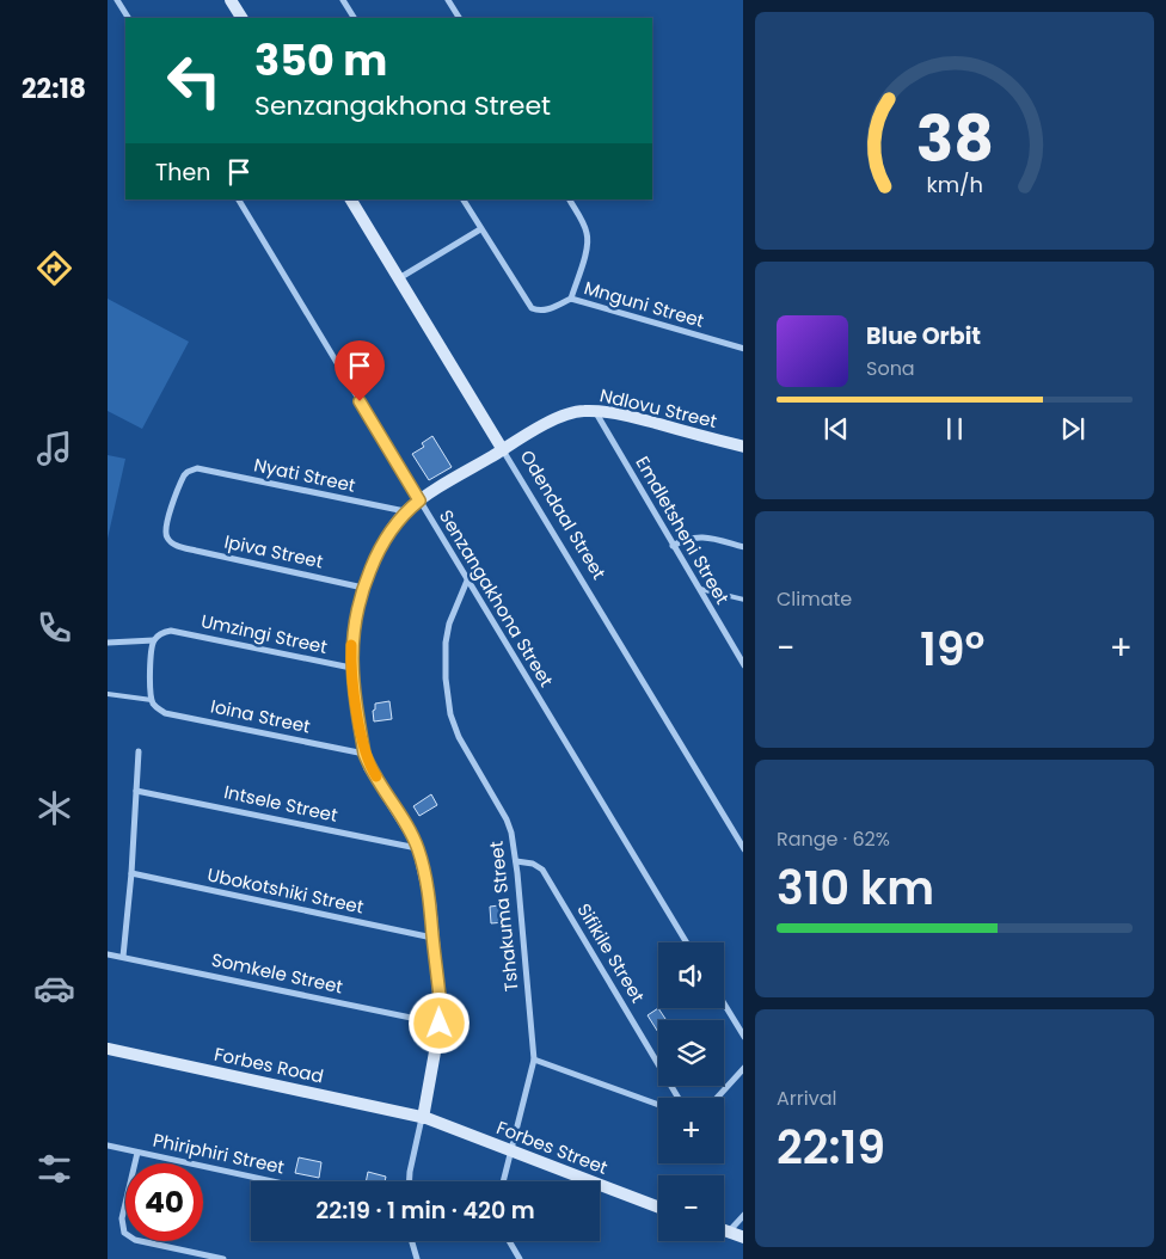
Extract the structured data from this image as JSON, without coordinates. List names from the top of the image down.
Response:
{
  "streets": {
    "street": [
      "Mnguni Street",
      "Ndlovu Street",
      "Nyati Street",
      "Odendaal Street",
      "Emdletsheni Street",
      "Ipiva Street",
      "Senzangakhona Street",
      "Umzingi Street",
      "Ioina Street",
      "Intsele Street",
      "Ubokotshiki Street",
      "Tshakuma Street",
      "Sifikile Street",
      "Somkele Street",
      "Forbes Road",
      "Forbes Street",
      "Phiriphiri Street"
    ]
  },
  "crossings": [
    ["Ndlovu Street", "Nyati Street"],
    ["Ndlovu Street", "Odendaal Street"],
    ["Ndlovu Street", "Emdletsheni Street"],
    ["Ndlovu Street", "Ipiva Street"],
    ["Ndlovu Street", "Senzangakhona Street"],
    ["Ndlovu Street", "Umzingi Street"],
    ["Ndlovu Street", "Ioina Street"],
    ["Ndlovu Street", "Intsele Street"],
    ["Ndlovu Street", "Ubokotshiki Street"],
    ["Ndlovu Street", "Somkele Street"],
    ["Ndlovu Street", "Forbes Road"],
    ["Ndlovu Street", "Forbes Street"],
    ["Nyati Street", "Ipiva Street"],
    ["Senzangakhona Street", "Tshakuma Street"],
    ["Tshakuma Street", "Sifikile Street"],
    ["Tshakuma Street", "Forbes Street"],
    ["Forbes Road", "Forbes Street"]
  ],
  "page": {
    "tabs": "22:18",
    "turn": ["350 m", "Senzangakhona Street"],
    "then": "Then",
    "song": ["Blue Orbit", "Sona"],
    "tile": [
      "Climate",
      ["Range · 62%", "310 km"],
      ["Arrival", "22:19"]
    ],
    "heat": ["−", "19°", "+"],
    "map_buttons": ["+", "−"],
    "limit": "40",
    "trip": "22:19 · 1 min · 420 m",
    "gauge": ["38", "km/h"]
  }
}
